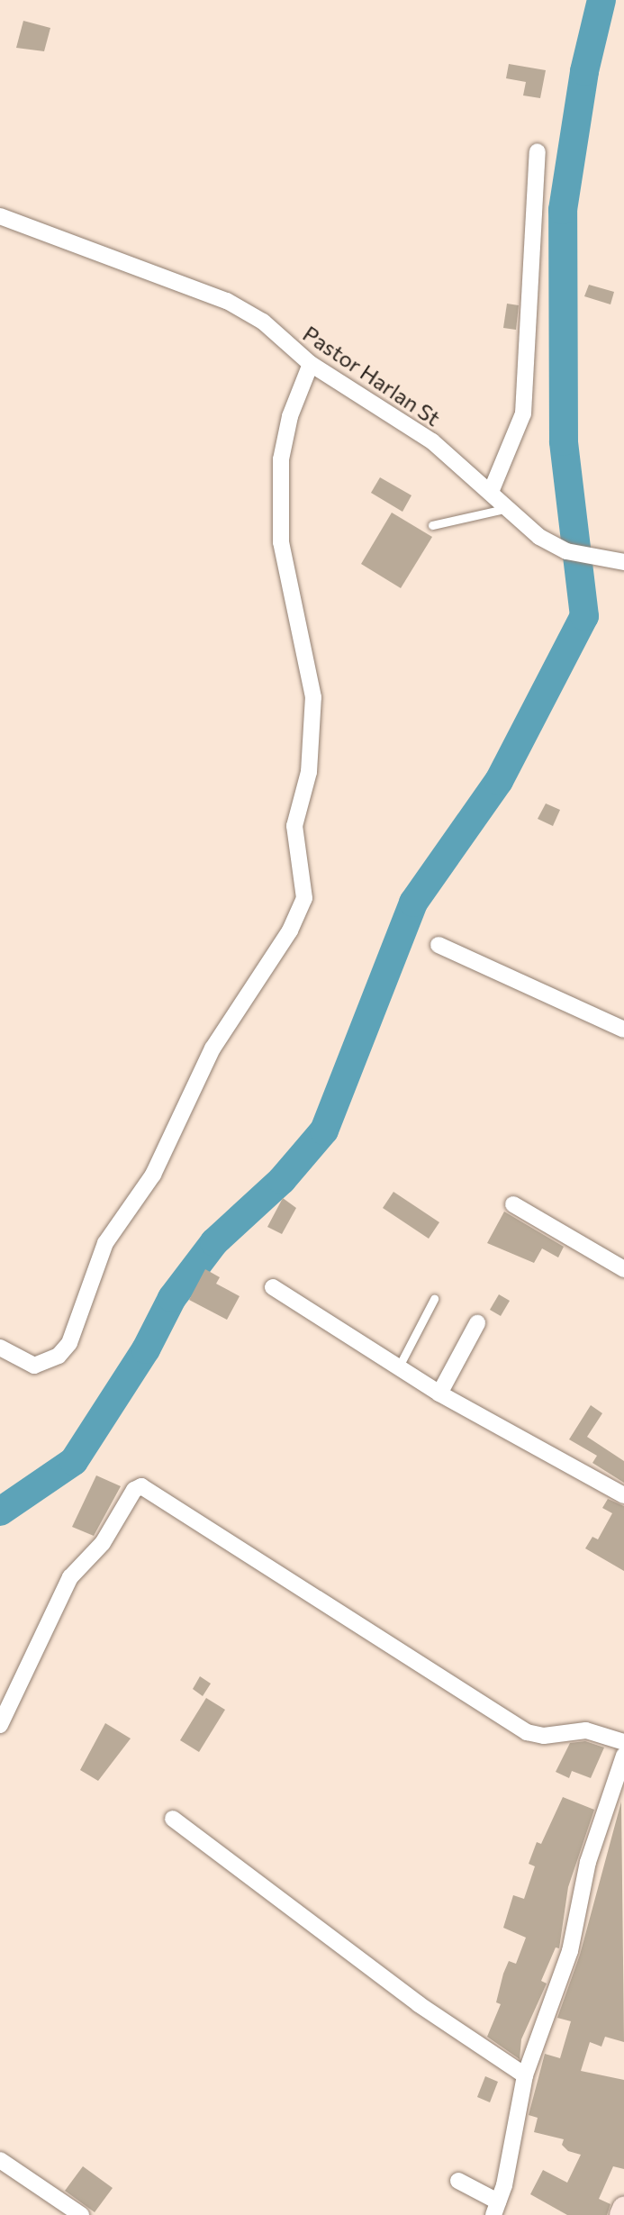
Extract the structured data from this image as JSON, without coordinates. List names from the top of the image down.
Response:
{
  "streets": {
    "street": ["Pastor Harlan St"]
  }
}
